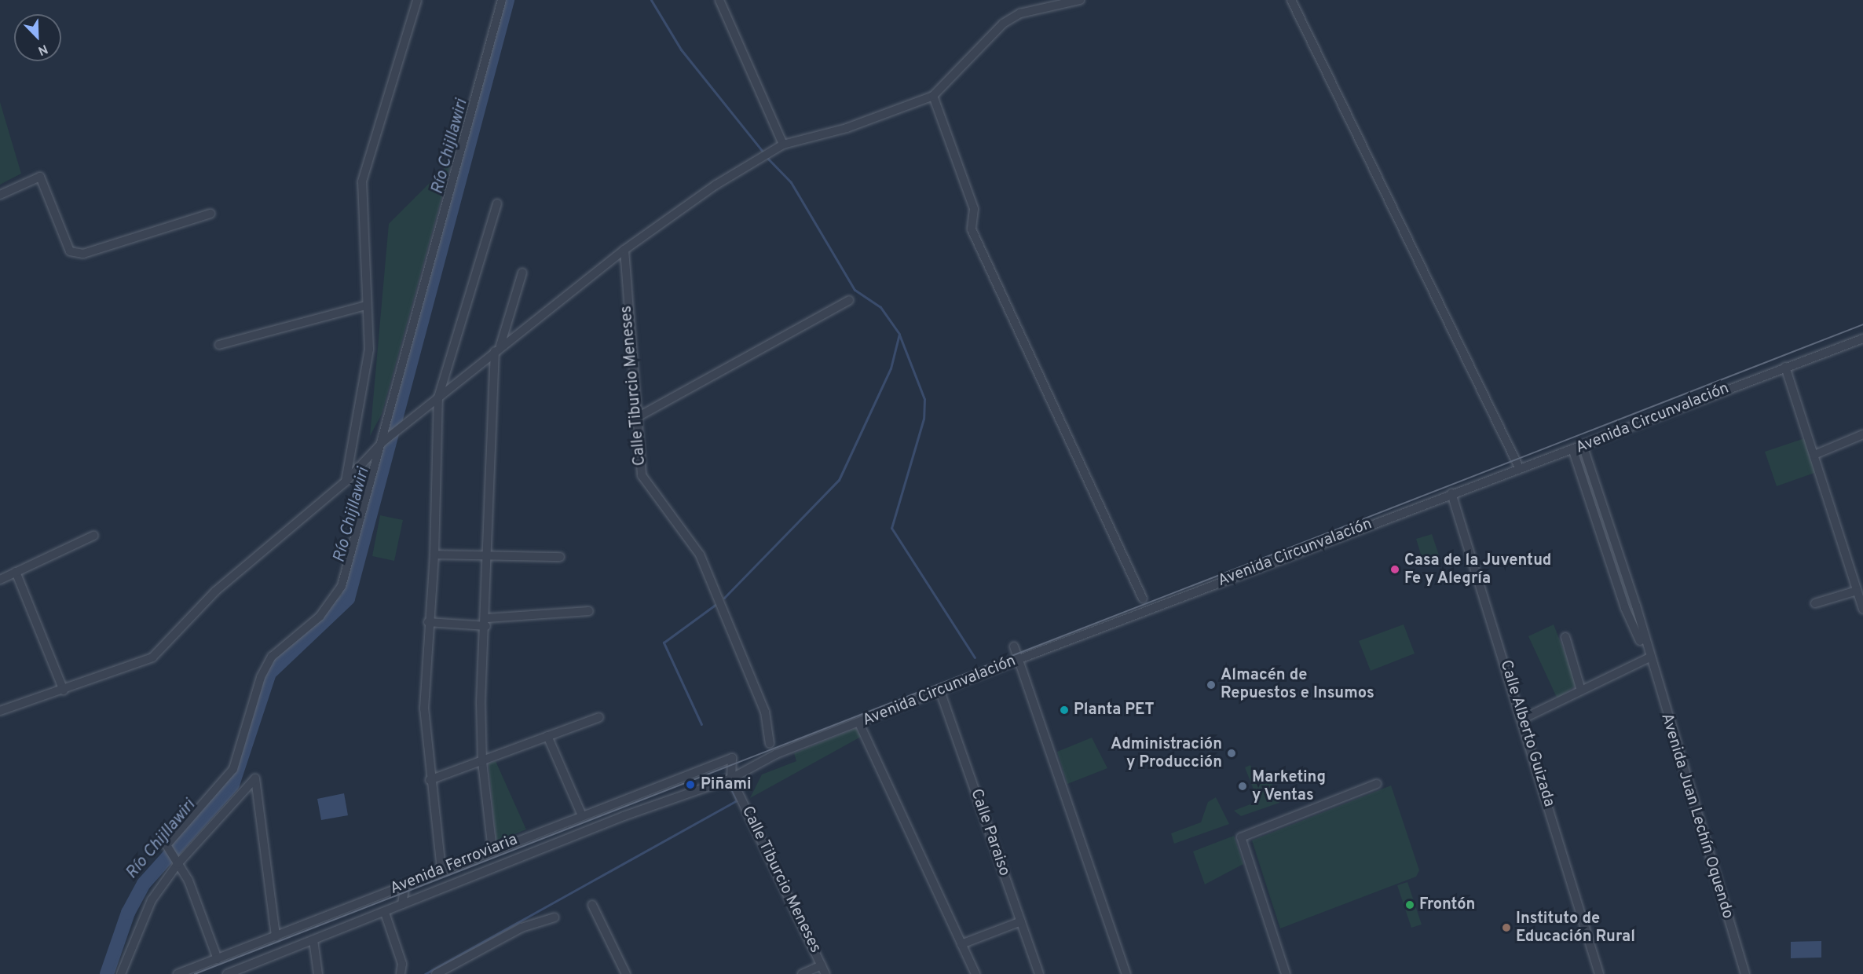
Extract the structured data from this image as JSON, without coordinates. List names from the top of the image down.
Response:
{
  "streets": {
    "street": [
      "Calle Tiburcio Meneses",
      "Avenida Circunvalación",
      "Calle Alberto Guizada",
      "Avenida Juan Lechín Oquendo",
      "Calle Paraiso",
      "Avenida Ferroviaria"
    ]
  },
  "crossings": [
    ["Calle Tiburcio Meneses", "Avenida Circunvalación"],
    ["Calle Tiburcio Meneses", "Avenida Ferroviaria"],
    ["Avenida Circunvalación", "Calle Alberto Guizada"],
    ["Avenida Circunvalación", "Avenida Juan Lechín Oquendo"],
    ["Avenida Circunvalación", "Calle Paraiso"],
    ["Avenida Circunvalación", "Avenida Ferroviaria"]
  ],
  "water": ["Río Chijllawiri"],
  "places": [
    "Casa de la Juventud Fe y Alegría",
    "Almacén de Repuestos e Insumos",
    "Planta PET",
    "Administración y Producción",
    "Piñami",
    "Marketing y Ventas",
    "Frontón",
    "Instituto de Educación Rural"
  ],
  "north": "bottom right"
}
